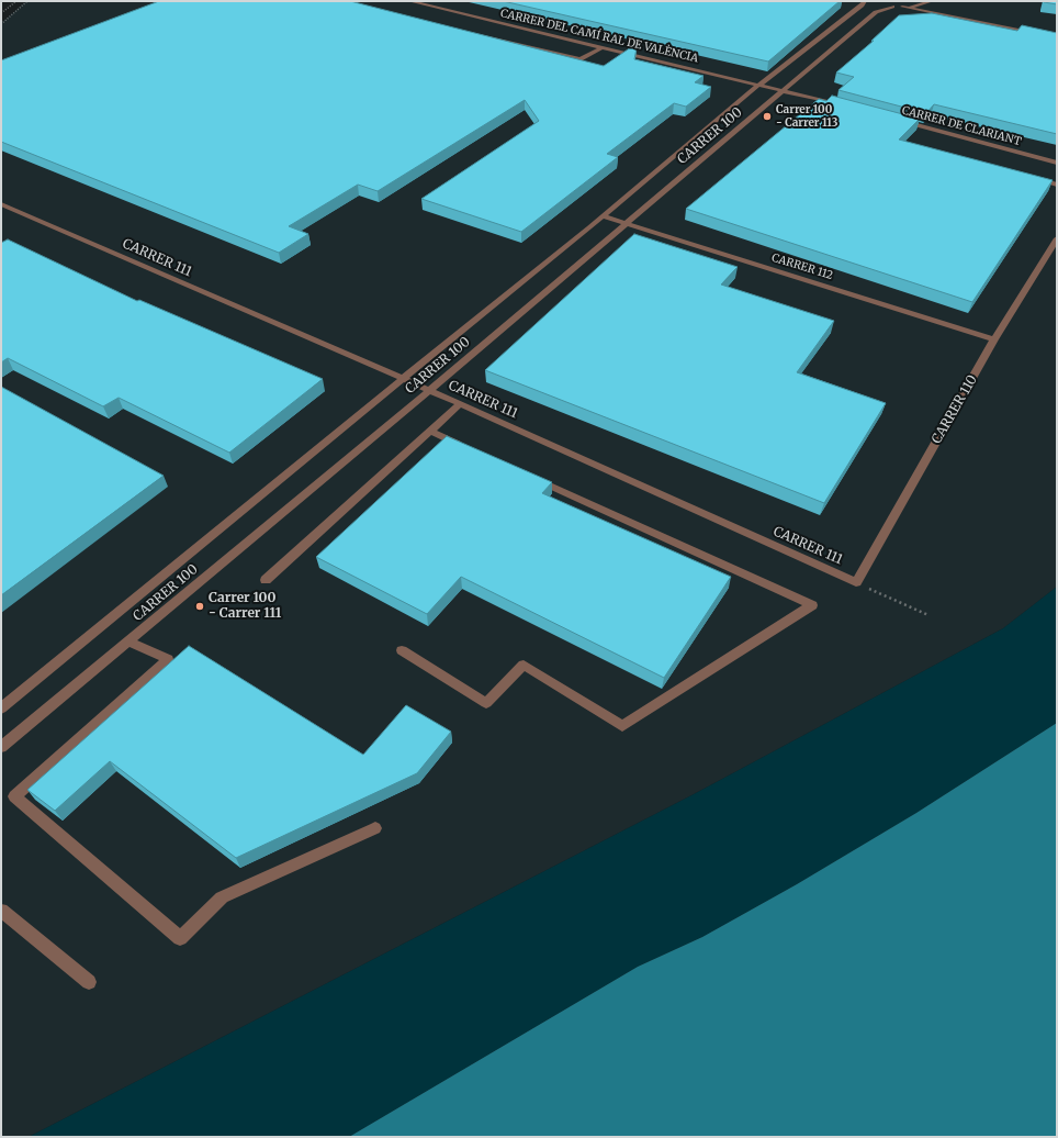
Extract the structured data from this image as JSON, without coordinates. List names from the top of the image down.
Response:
{
  "streets": {
    "street": [
      "CARRER DEL CAMÍ RAL DE VALÈNCIA",
      "CARRER DE CLARIANT",
      "CARRER 100",
      "CARRER 111",
      "CARRER 112",
      "CARRER 110"
    ]
  },
  "crossings": [
    ["CARRER DEL CAMÍ RAL DE VALÈNCIA", "CARRER 100"],
    ["CARRER 100", "CARRER 111"],
    ["CARRER 100", "CARRER 112"],
    ["CARRER 111", "CARRER 110"],
    ["CARRER 112", "CARRER 110"]
  ],
  "places": ["Carrer 100 - Carrer 113", "Carrer 100 - Carrer 111"]
}
